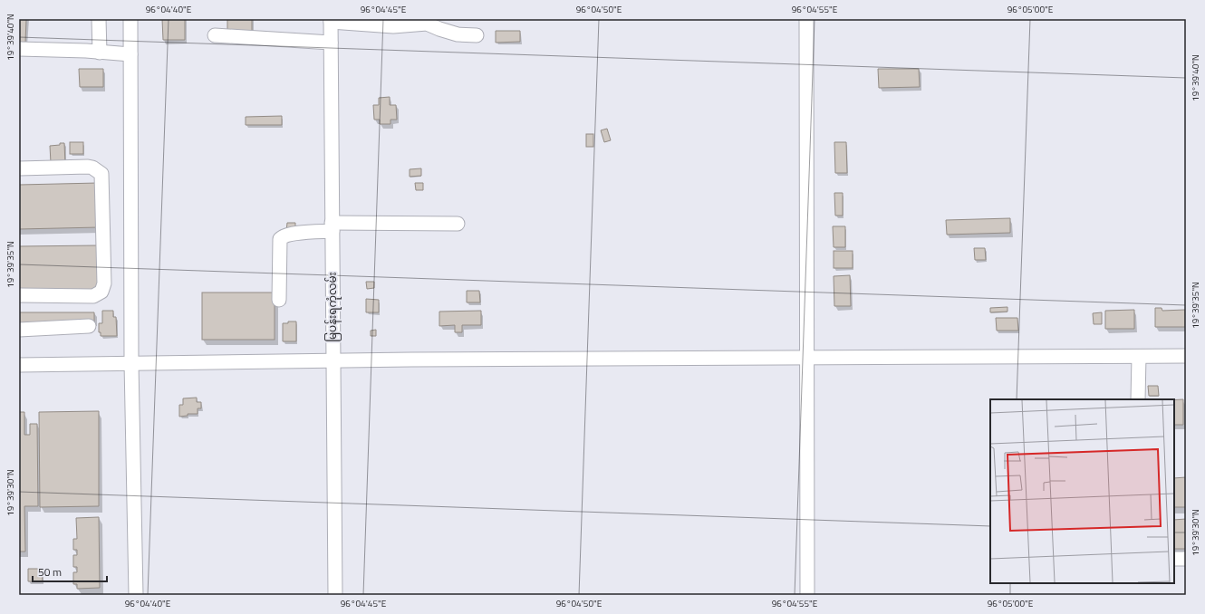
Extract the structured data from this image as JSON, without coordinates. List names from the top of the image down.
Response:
{
  "streets": {
    "street": ["မြပန်းရကုံလမ်း"]
  },
  "scale_bar": "50 m",
  "coordinates": [
    "96°04'40\"E",
    "96°04'45\"E",
    "96°04'50\"E",
    "96°04'55\"E",
    "96°05'00\"E",
    "19°39'40\"N",
    "19°39'35\"N",
    "19°39'30\"N"
  ]
}
